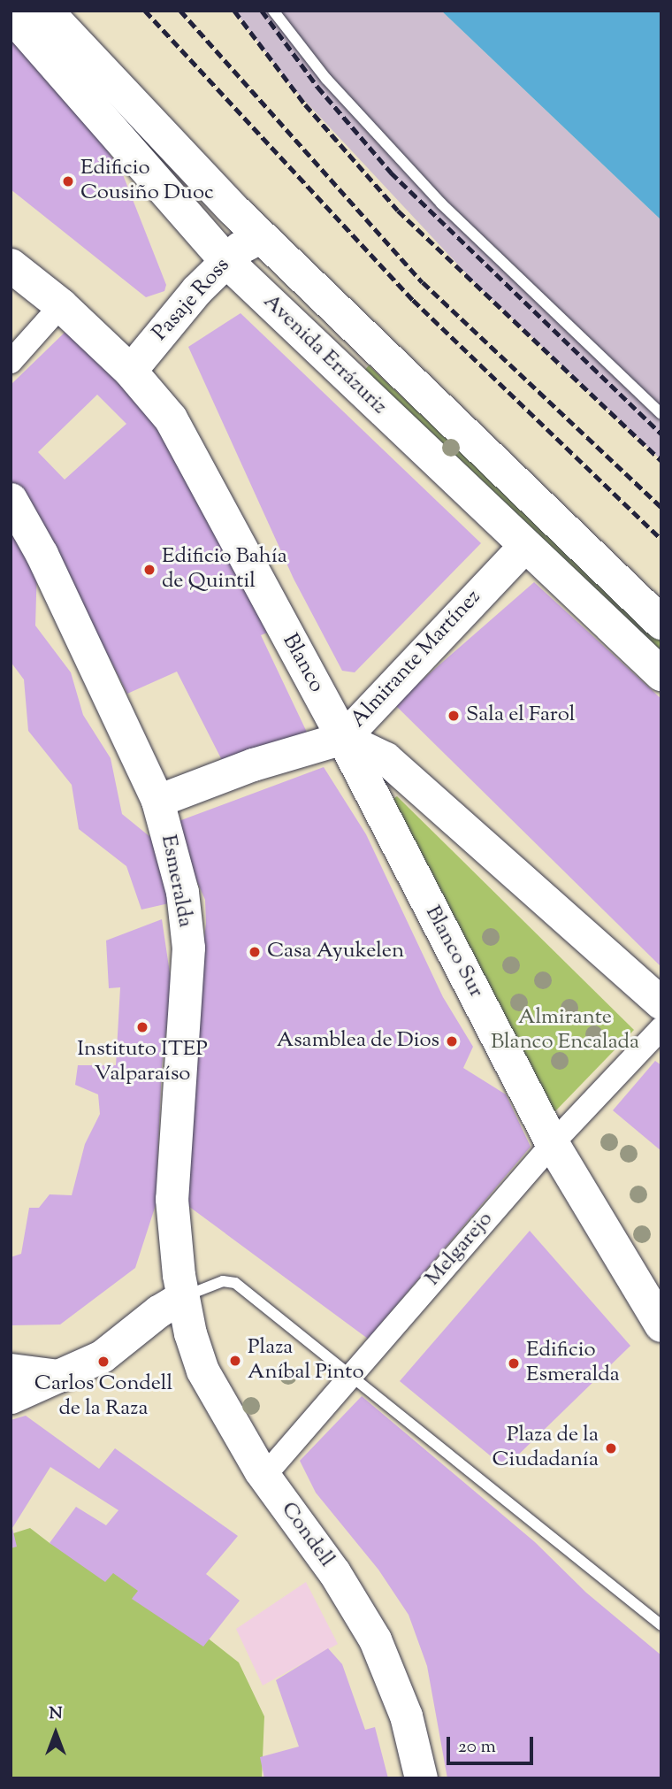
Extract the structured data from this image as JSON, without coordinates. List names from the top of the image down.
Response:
{
  "streets": {
    "main road": [
      "Pasaje Ross",
      "Avenida Errázuriz",
      "Almirante Martínez",
      "Blanco",
      "Esmeralda",
      "Blanco Sur",
      "Condell"
    ],
    "street": ["Melgarejo"]
  },
  "crossings": [
    ["Pasaje Ross", "Avenida Errázuriz"],
    ["Pasaje Ross", "Blanco"],
    ["Avenida Errázuriz", "Almirante Martínez"],
    ["Almirante Martínez", "Blanco"],
    ["Almirante Martínez", "Esmeralda"],
    ["Almirante Martínez", "Blanco Sur"],
    ["Blanco", "Blanco Sur"],
    ["Esmeralda", "Condell"],
    ["Blanco Sur", "Melgarejo"],
    ["Melgarejo", "Condell"]
  ],
  "parks": ["Almirante Blanco Encalada"],
  "places": [
    "Edificio Cousiño Duoc",
    "Edificio Bahía de Quintil",
    "Sala el Farol",
    "Casa Ayukelen",
    "Instituto ITEP Valparaíso",
    "Asamblea de Dios",
    "Plaza Aníbal Pinto",
    "Carlos Condell de la Raza",
    "Edificio Esmeralda",
    "Plaza de la Ciudadanía"
  ],
  "scale_bar": "20 m",
  "north": "top"
}
